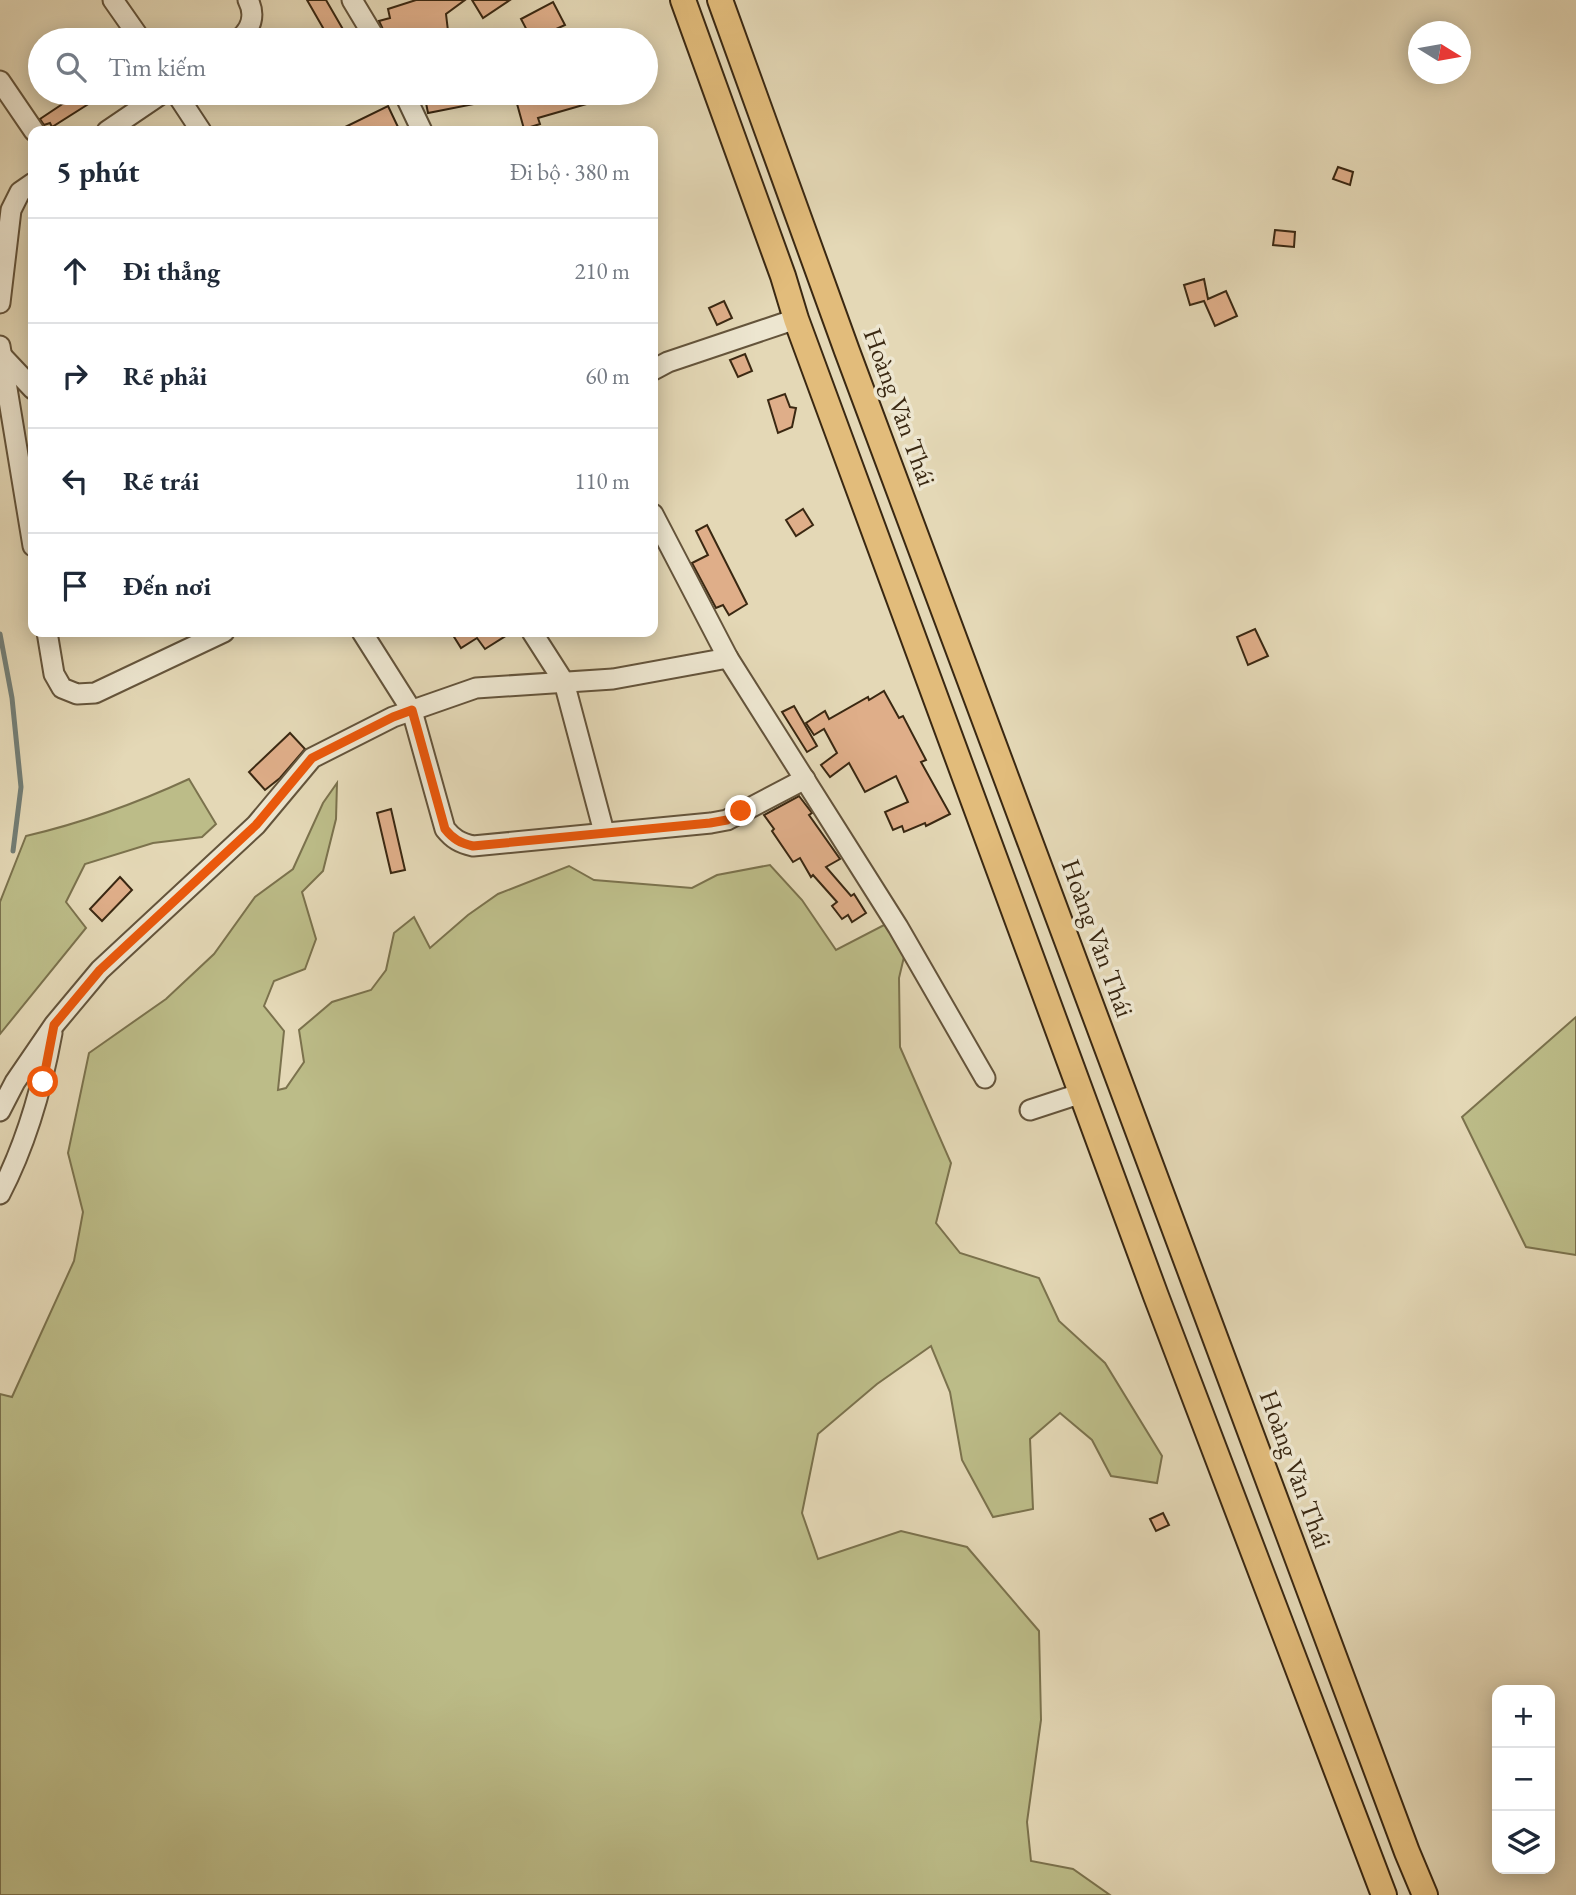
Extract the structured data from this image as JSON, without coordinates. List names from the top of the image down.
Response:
{
  "streets": {
    "main road": ["Hoàng Văn Thái"]
  },
  "north": "right",
  "page": {
    "search": "Tìm kiếm",
    "heading": ["5 phút", "Đi bộ · 380 m"],
    "list": [
      ["Đi thẳng", "210 m"],
      ["Rẽ phải", "60 m"],
      ["Rẽ trái", "110 m"],
      "Đến nơi"
    ],
    "map_buttons": ["+", "−"]
  }
}
